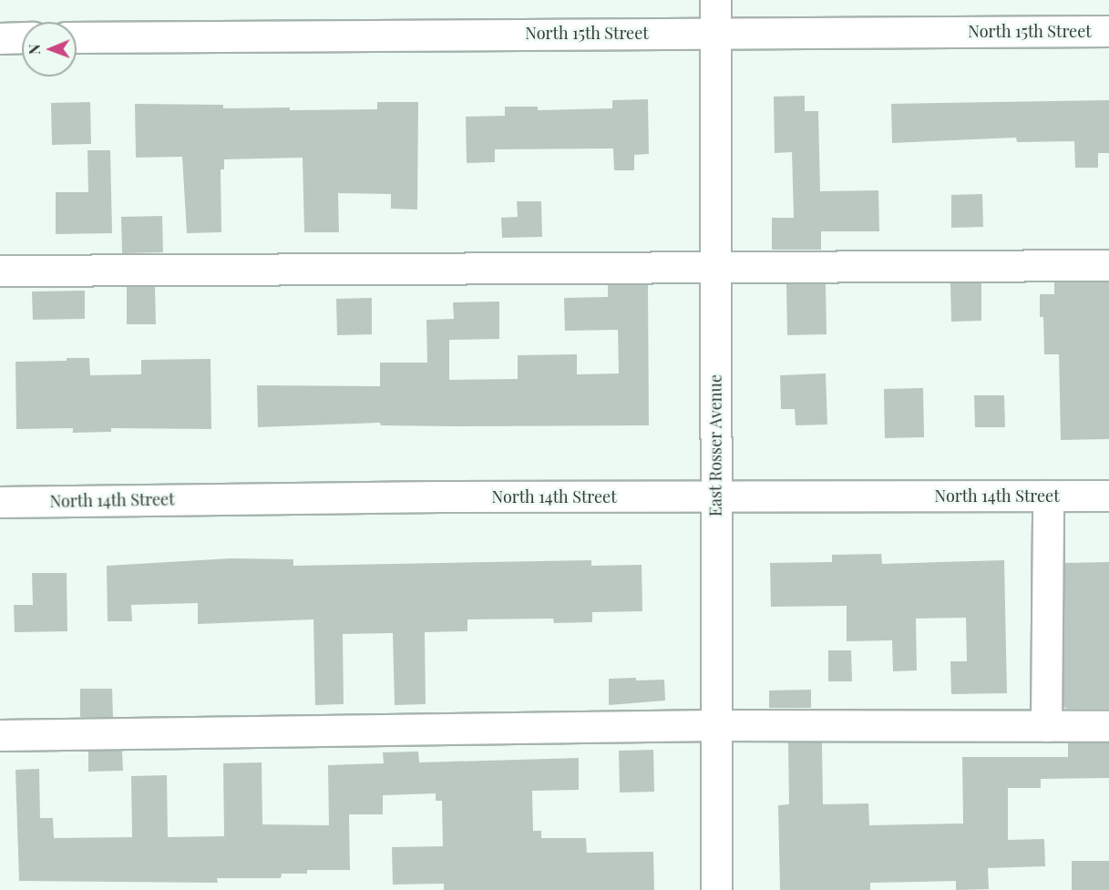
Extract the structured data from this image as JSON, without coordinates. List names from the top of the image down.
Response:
{
  "streets": {
    "street": ["North 15th Street", "East Rosser Avenue", "North 14th Street"]
  },
  "crossings": [
    ["North 15th Street", "East Rosser Avenue"],
    ["East Rosser Avenue", "North 14th Street"]
  ],
  "north": "left"
}
